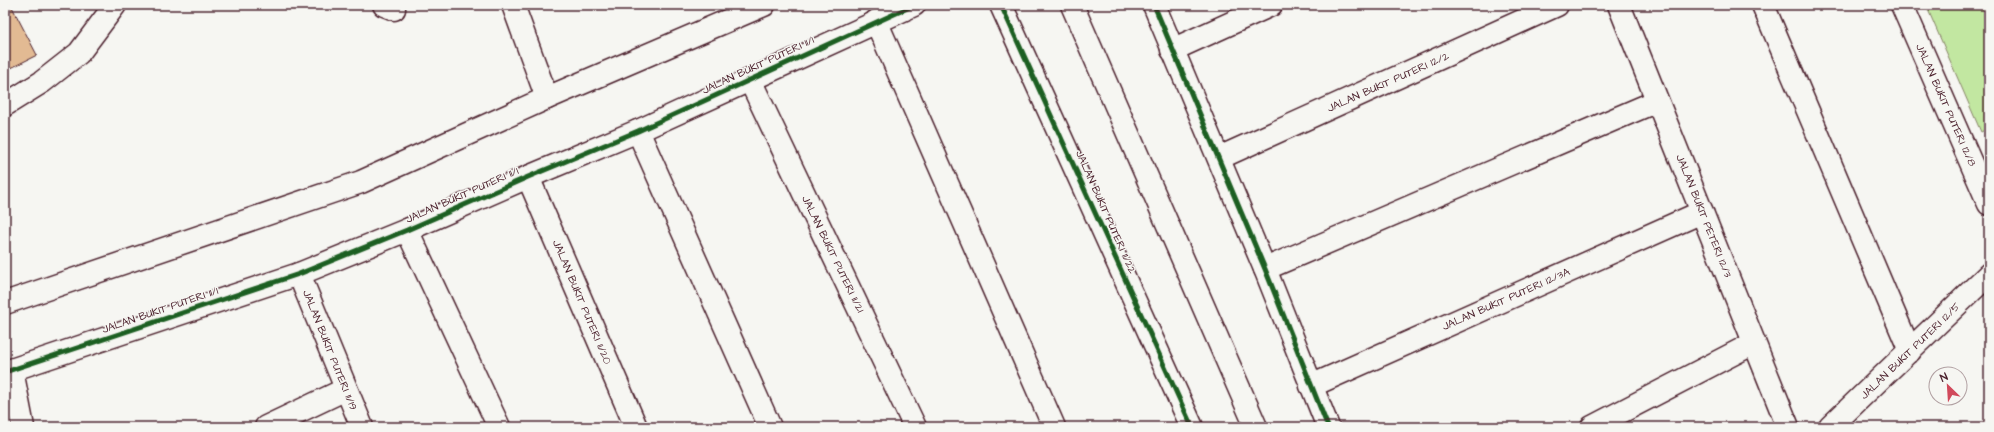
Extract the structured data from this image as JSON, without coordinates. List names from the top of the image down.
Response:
{
  "streets": {
    "street": [
      "JALAN BUKIT PUTERI 11/1",
      "JALAN BUKIT PUTERI 12/2",
      "JALAN BUKIT PUTERI 12/8",
      "JALAN BUKIT PUTERI 11/22",
      "JALAN BUKIT PETERI 12/3",
      "JALAN BUKIT PUTERI 11/21",
      "JALAN BUKIT PUTERI 12/3A",
      "JALAN BUKIT PUTERI 11/20",
      "JALAN BUKIT PUTERI 11/19",
      "JALAN BUKIT PUTERI 12/5"
    ]
  },
  "crossings": [
    ["JALAN BUKIT PUTERI 11/1", "JALAN BUKIT PUTERI 11/21"],
    ["JALAN BUKIT PUTERI 11/1", "JALAN BUKIT PUTERI 11/20"],
    ["JALAN BUKIT PUTERI 11/1", "JALAN BUKIT PUTERI 11/19"],
    ["JALAN BUKIT PETERI 12/3", "JALAN BUKIT PUTERI 12/3A"]
  ],
  "north": "top left"
}
